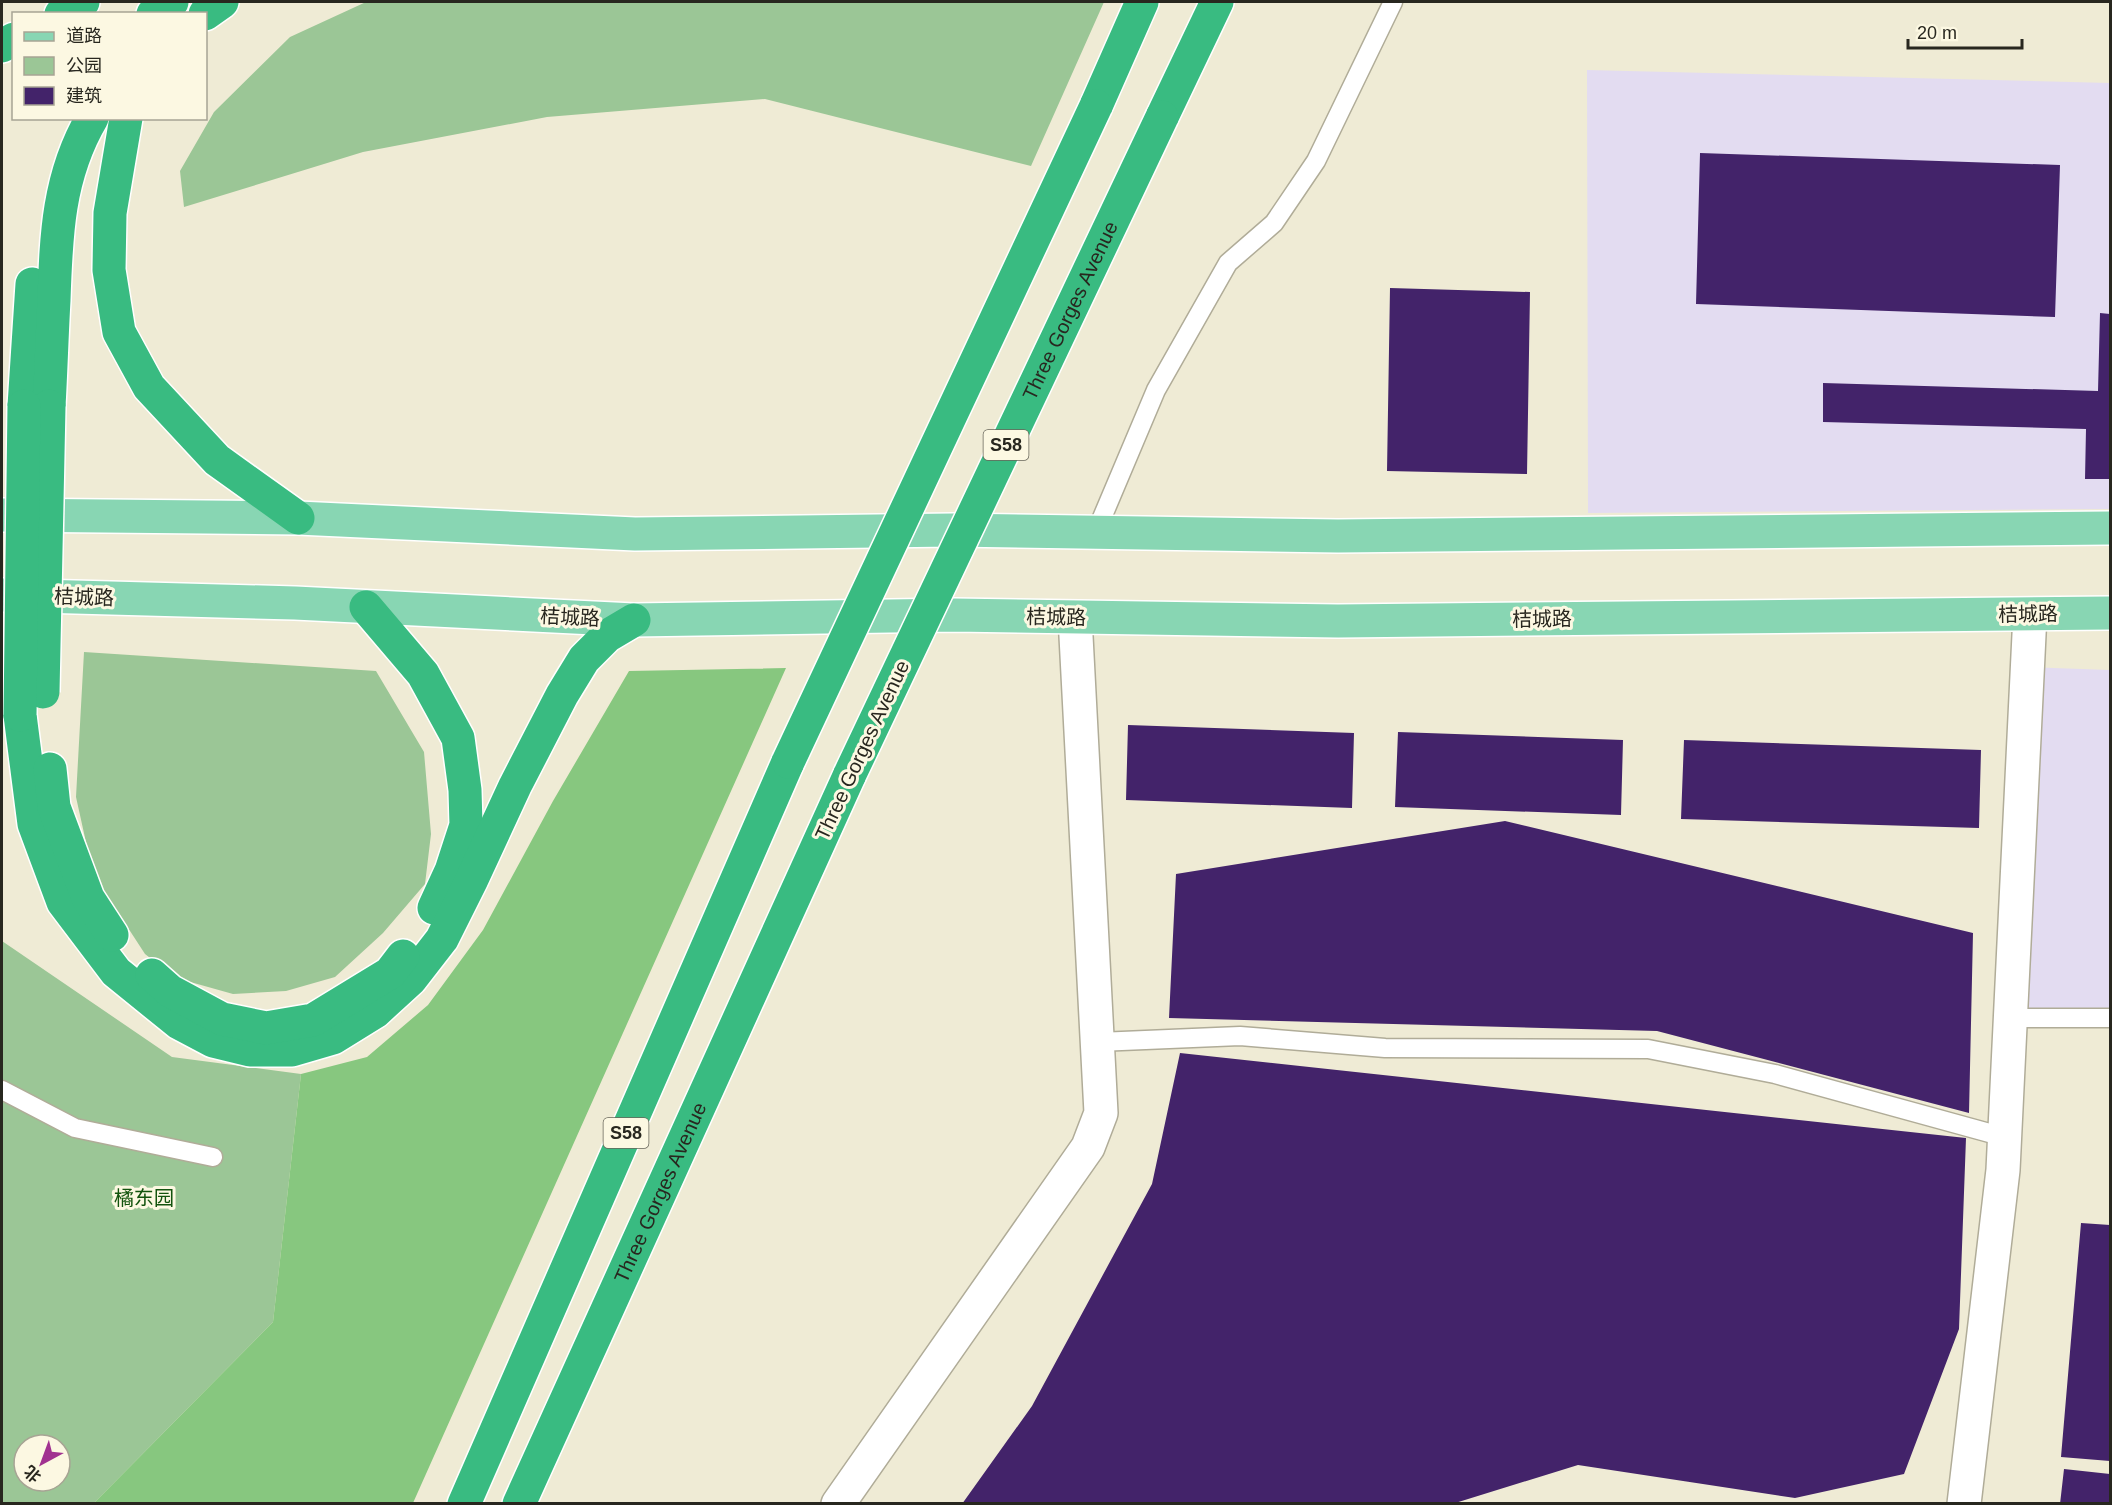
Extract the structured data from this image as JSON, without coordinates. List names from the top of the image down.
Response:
{
  "streets": {
    "highway": ["Three Gorges Avenue", "S58"],
    "main road": ["桔城路"]
  },
  "parks": ["橘东园"],
  "legend": ["道路", "公园", "建筑"],
  "scale_bar": "20 m",
  "north": "bottom left"
}
